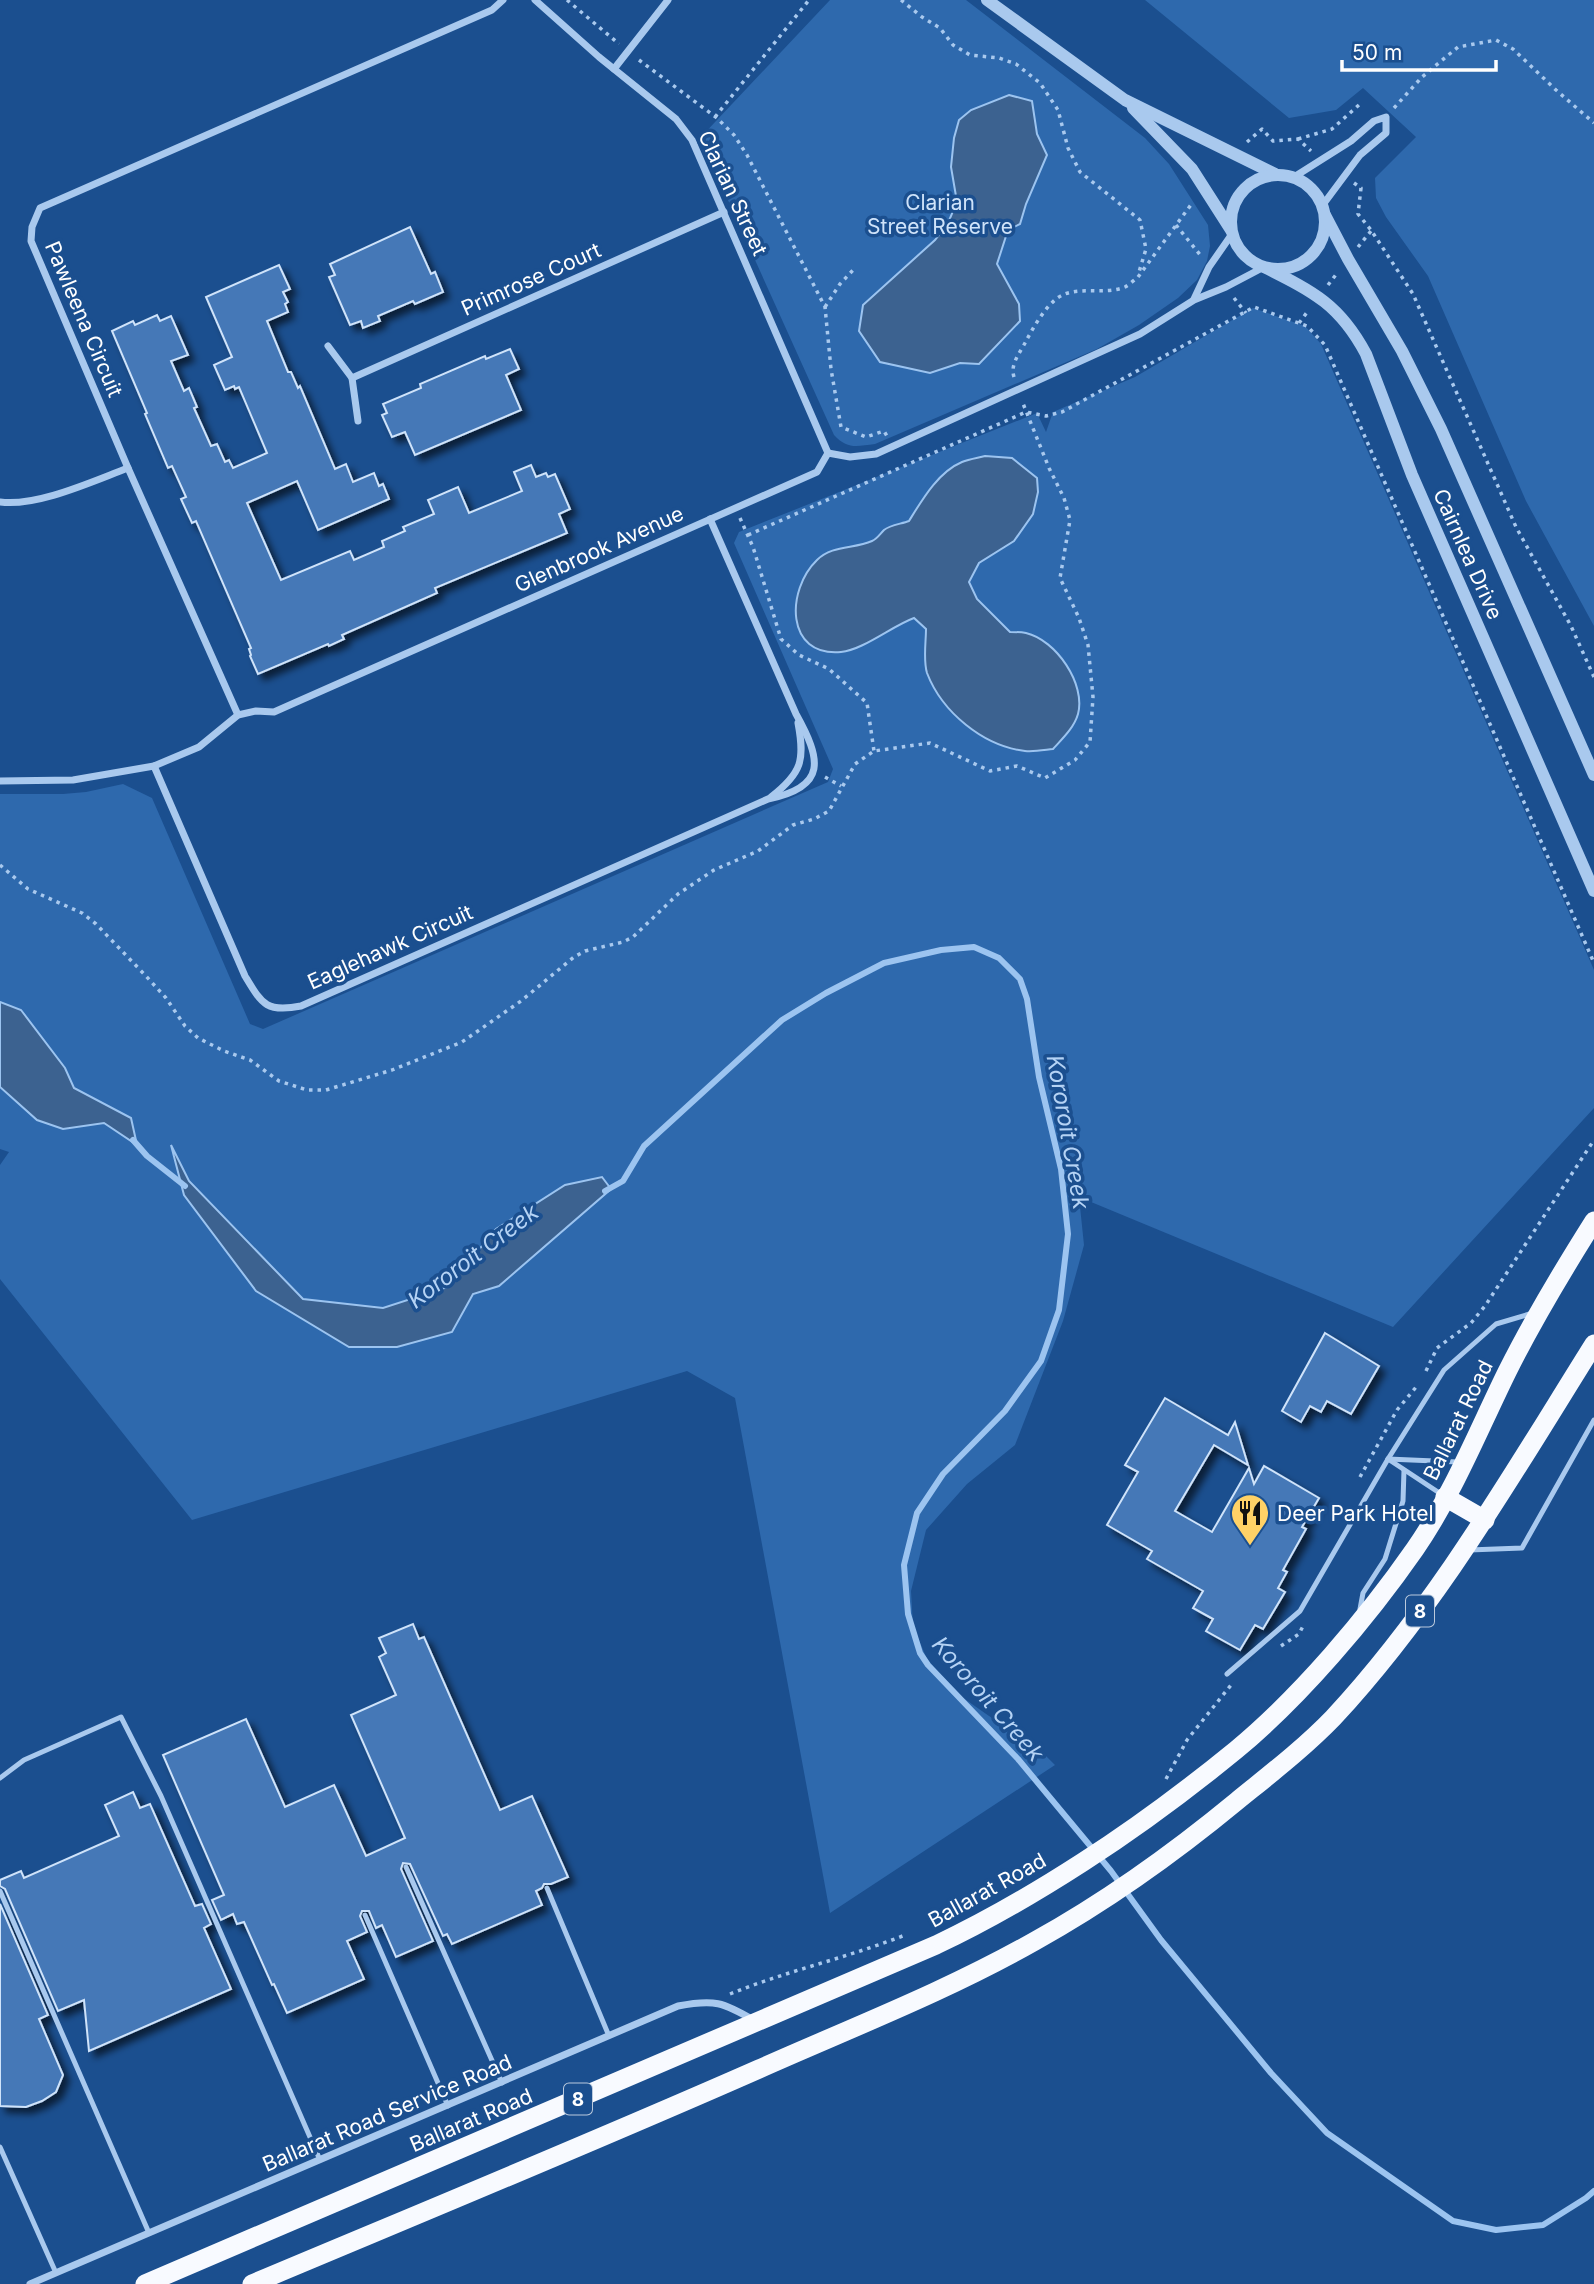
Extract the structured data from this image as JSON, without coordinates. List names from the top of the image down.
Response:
{
  "streets": {
    "highway": ["Ballarat Road", "8"],
    "street": [
      "Clarian Street",
      "Primrose Court",
      "Pawleena Circuit",
      "Glenbrook Avenue",
      "Cairnlea Drive",
      "Eaglehawk Circuit",
      "Ballarat Road Service Road"
    ]
  },
  "crossings": [
    ["Clarian Street", "Primrose Court"],
    ["Clarian Street", "Glenbrook Avenue"],
    ["Pawleena Circuit", "Glenbrook Avenue"],
    ["Glenbrook Avenue", "Eaglehawk Circuit"]
  ],
  "water": ["Kororoit Creek"],
  "parks": ["Clarian Street Reserve"],
  "places": {
    "restaurant": ["Deer Park Hotel"]
  },
  "scale_bar": "50 m"
}
